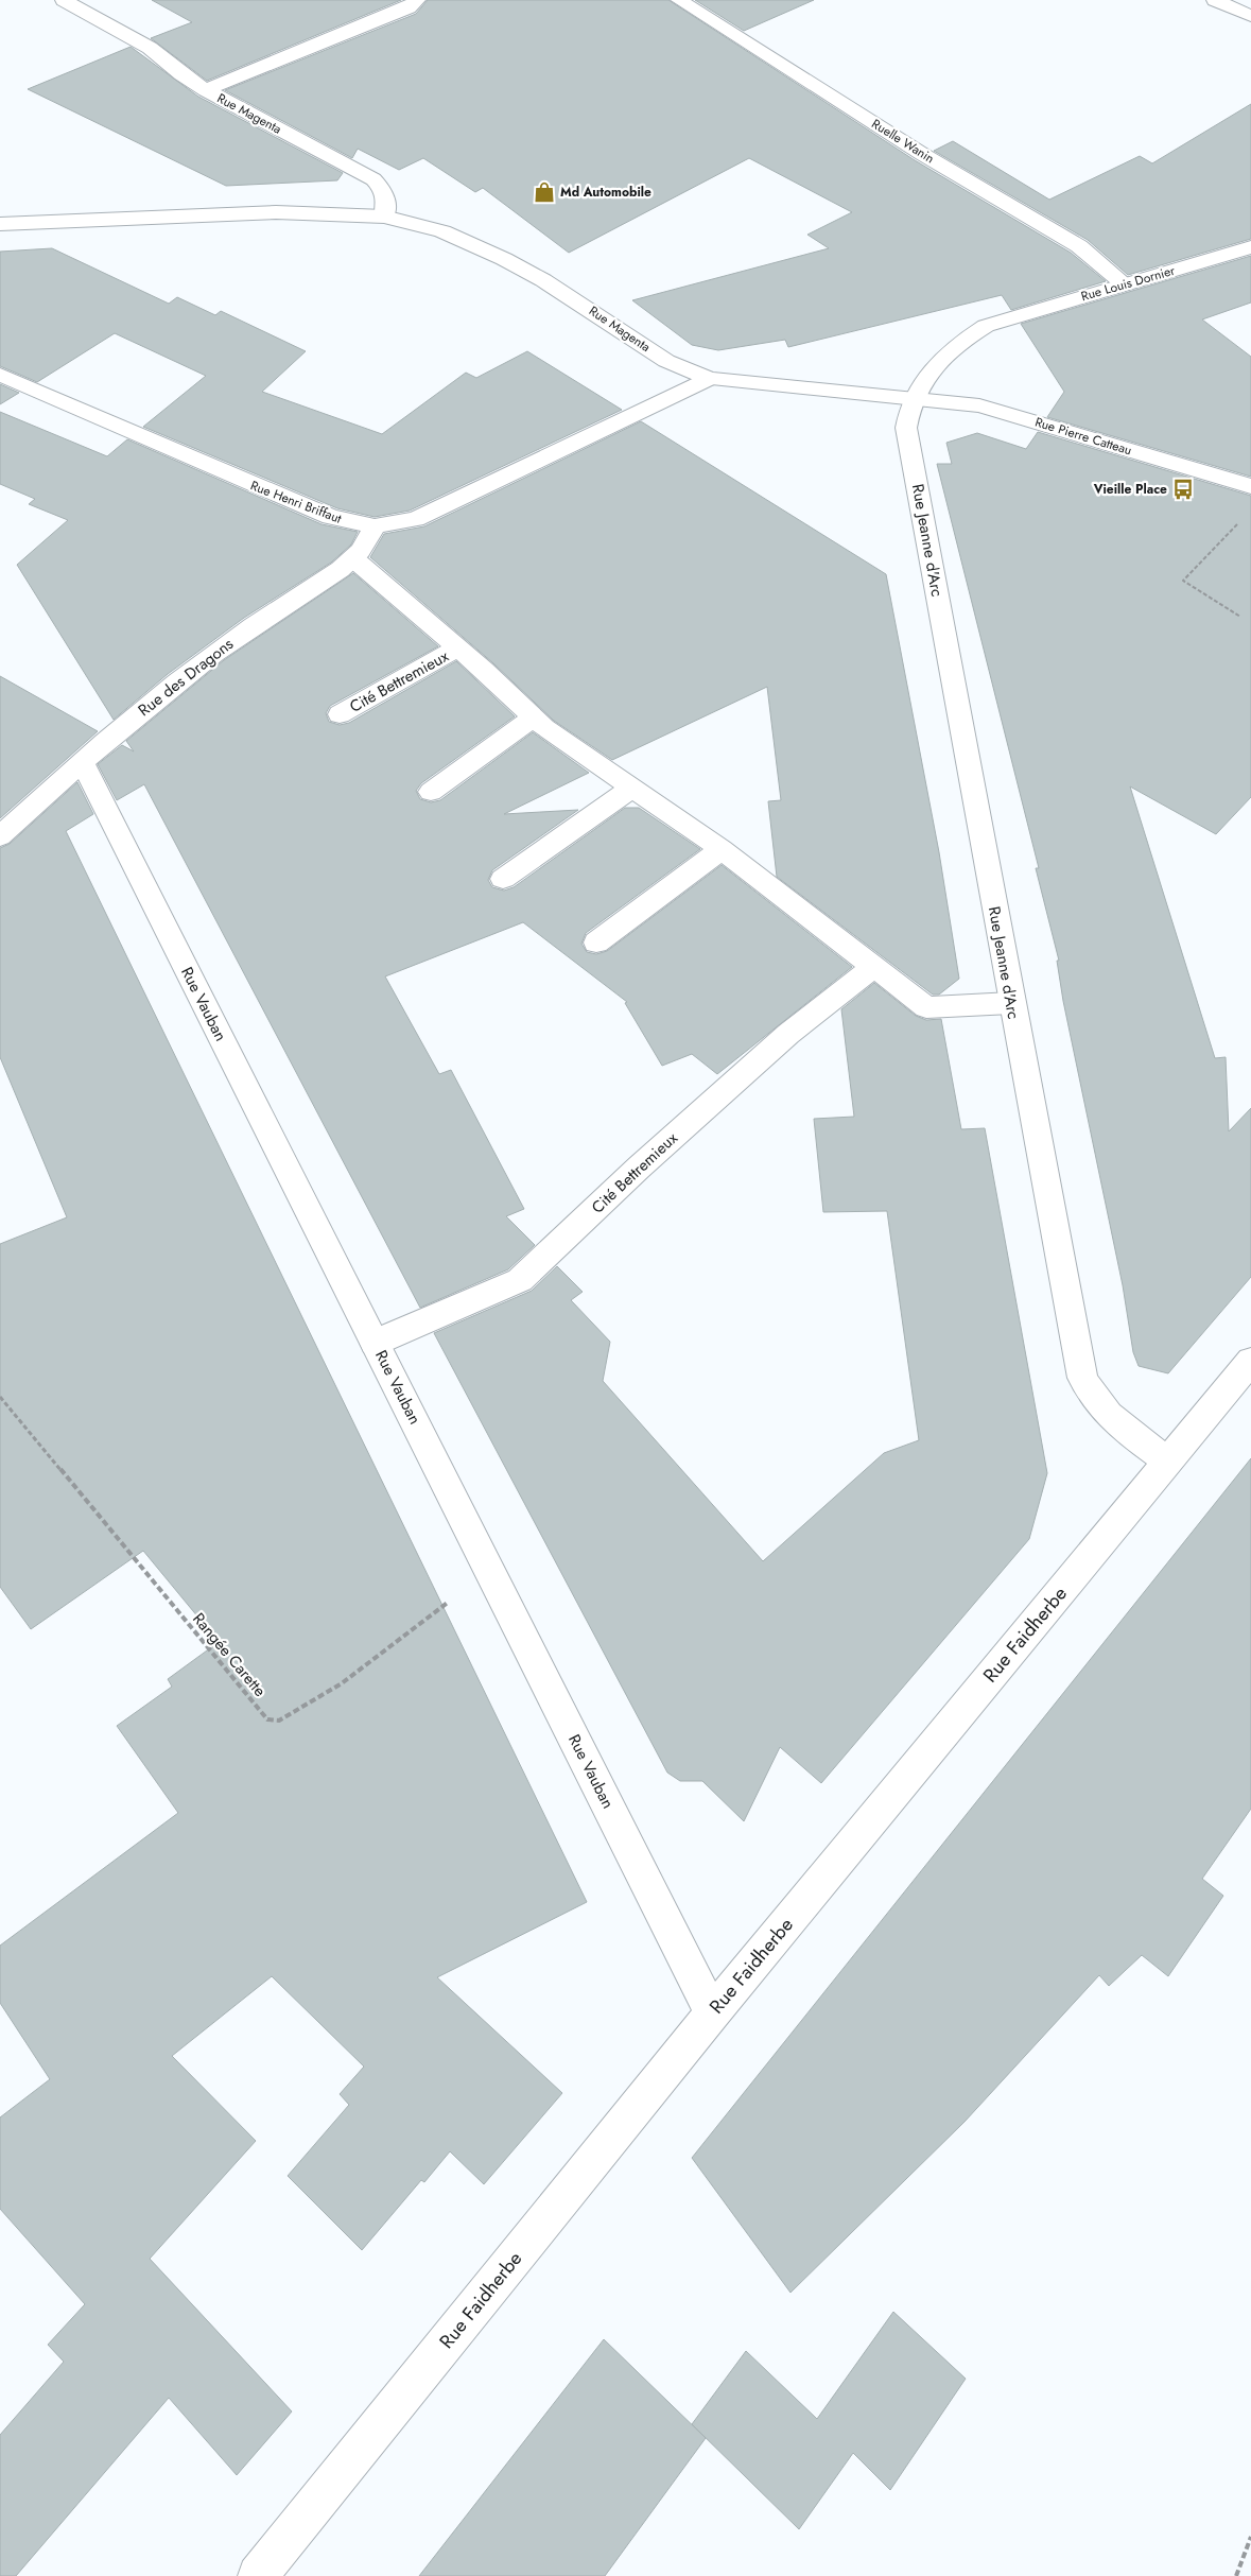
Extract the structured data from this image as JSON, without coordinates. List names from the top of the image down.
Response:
{
  "streets": {
    "street": [
      "Rue Magenta",
      "Ruelle Wanin",
      "Rue Louis Dornier",
      "Rue Pierre Catteau",
      "Rue Henri Briffaut",
      "Rue Jeanne d'Arc",
      "Rue des Dragons",
      "Cité Bettremieux",
      "Rue Vauban",
      "Rue Faidherbe"
    ],
    "path": ["Rangée Carette"]
  },
  "crossings": [
    ["Rue Magenta", "Rue Louis Dornier"],
    ["Rue Magenta", "Rue Pierre Catteau"],
    ["Rue Magenta", "Rue Henri Briffaut"],
    ["Rue Magenta", "Rue Jeanne d'Arc"],
    ["Ruelle Wanin", "Rue Louis Dornier"],
    ["Rue Louis Dornier", "Rue Pierre Catteau"],
    ["Rue Louis Dornier", "Rue Jeanne d'Arc"],
    ["Rue Pierre Catteau", "Rue Jeanne d'Arc"],
    ["Rue Henri Briffaut", "Rue des Dragons"],
    ["Rue Jeanne d'Arc", "Cité Bettremieux"],
    ["Rue Jeanne d'Arc", "Rue Faidherbe"],
    ["Rue des Dragons", "Cité Bettremieux"],
    ["Rue des Dragons", "Rue Vauban"],
    ["Cité Bettremieux", "Rue Vauban"],
    ["Rue Vauban", "Rue Faidherbe"],
    ["Rue Vauban", "Rangée Carette"]
  ],
  "places": {
    "shop": ["Md Automobile"],
    "bus stop": ["Vieille Place"]
  }
}
